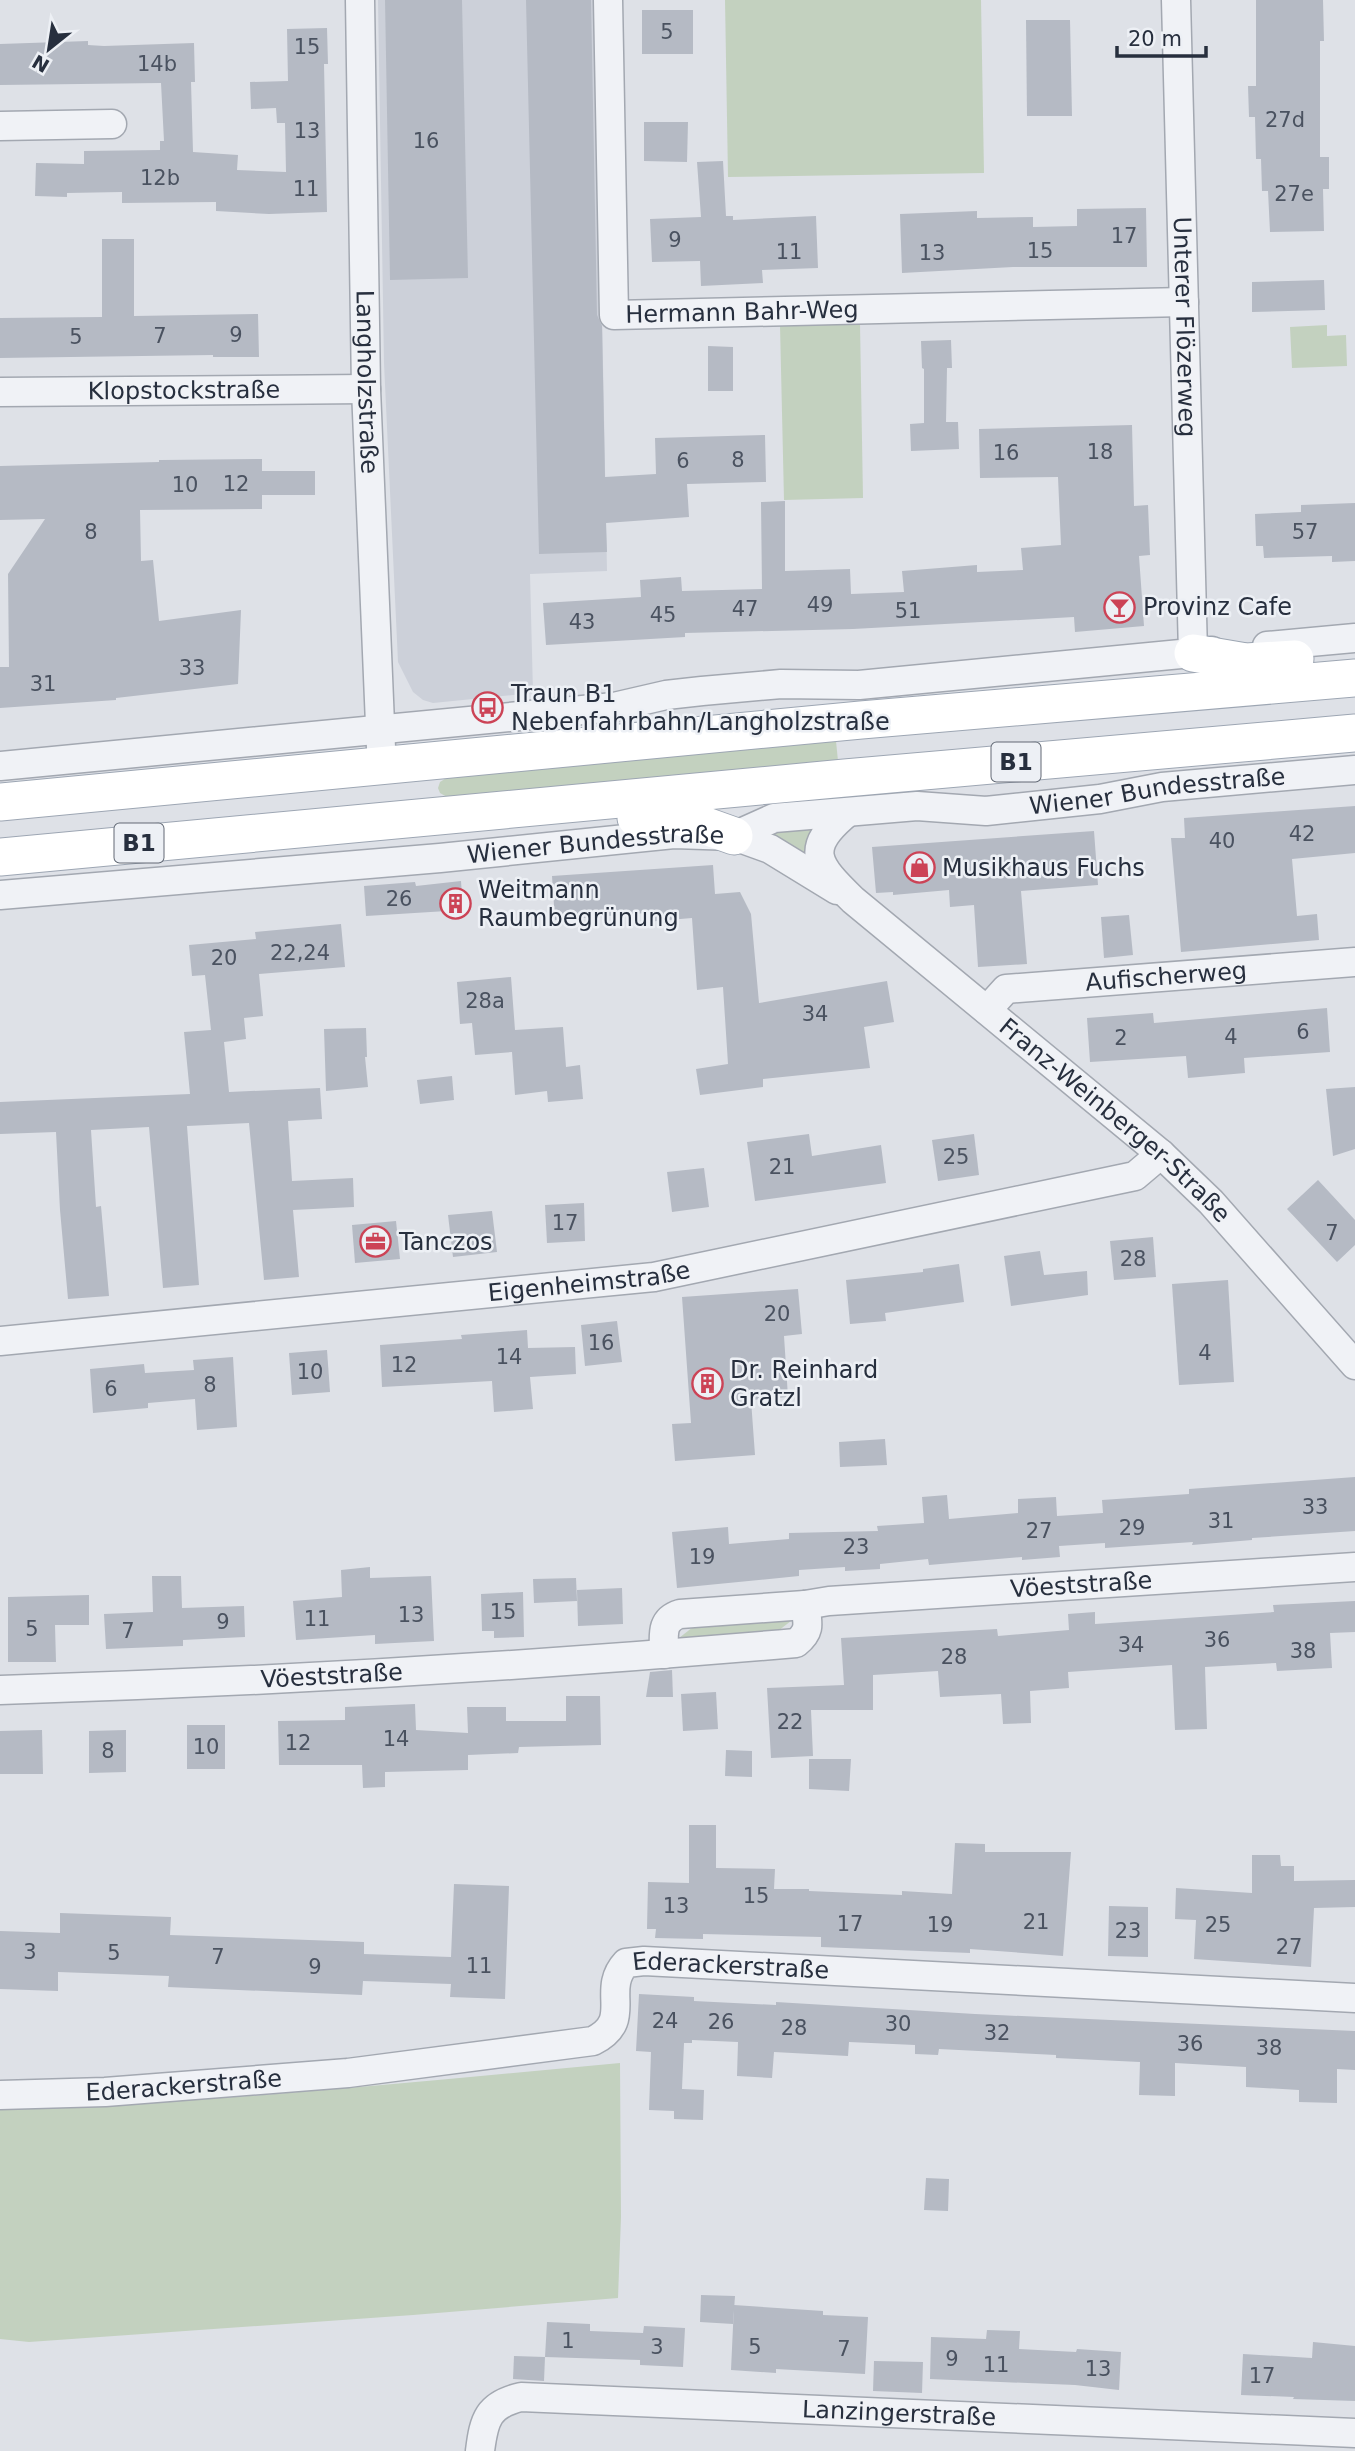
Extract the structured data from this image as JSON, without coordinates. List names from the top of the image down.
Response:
{
  "streets": {
    "main road": ["B1", "Wiener Bundesstraße"],
    "street": [
      "Hermann Bahr-Weg",
      "Unterer Flözerweg",
      "Langholzstraße",
      "Klopstockstraße",
      "Aufischerweg",
      "Franz-Weinberger-Straße",
      "Eigenheimstraße",
      "Vöeststraße",
      "Ederackerstraße",
      "Lanzingerstraße"
    ]
  },
  "crossings": [
    ["Hermann Bahr-Weg", "Unterer Flözerweg"],
    ["Langholzstraße", "Klopstockstraße"],
    ["Langholzstraße", "B1"],
    ["Wiener Bundesstraße", "Franz-Weinberger-Straße"],
    ["Aufischerweg", "Franz-Weinberger-Straße"],
    ["Franz-Weinberger-Straße", "Eigenheimstraße"]
  ],
  "places": {
    "bar": ["Provinz Cafe"],
    "bus stop": ["Traun B1 Nebenfahrbahn/Langholzstraße"],
    "shop": ["Musikhaus Fuchs"],
    "building": ["Weitmann Raumbegrünung", "Dr. Reinhard Gratzl"],
    "office": ["Tanczos"]
  },
  "house_numbers": [
    "5",
    "15",
    "14b",
    "27d",
    "13",
    "16",
    "12b",
    "11",
    "27e",
    "17",
    "9",
    "15",
    "11",
    "13",
    "9",
    "7",
    "5",
    "18",
    "16",
    "8",
    "6",
    "12",
    "10",
    "8",
    "57",
    "49",
    "47",
    "51",
    "45",
    "43",
    "33",
    "31",
    "42",
    "40",
    "26",
    "22,24",
    "20",
    "28a",
    "34",
    "6",
    "4",
    "2",
    "25",
    "21",
    "17",
    "7",
    "28",
    "20",
    "16",
    "4",
    "14",
    "12",
    "10",
    "8",
    "6",
    "33",
    "31",
    "29",
    "27",
    "23",
    "19",
    "15",
    "13",
    "11",
    "9",
    "5",
    "7",
    "36",
    "34",
    "38",
    "28",
    "22",
    "14",
    "12",
    "10",
    "8",
    "15",
    "13",
    "21",
    "17",
    "19",
    "25",
    "23",
    "27",
    "3",
    "5",
    "7",
    "11",
    "9",
    "24",
    "26",
    "30",
    "28",
    "32",
    "36",
    "38",
    "1",
    "3",
    "5",
    "7",
    "9",
    "11",
    "13",
    "17"
  ],
  "scale_bar": "20 m",
  "north": "bottom left"
}
